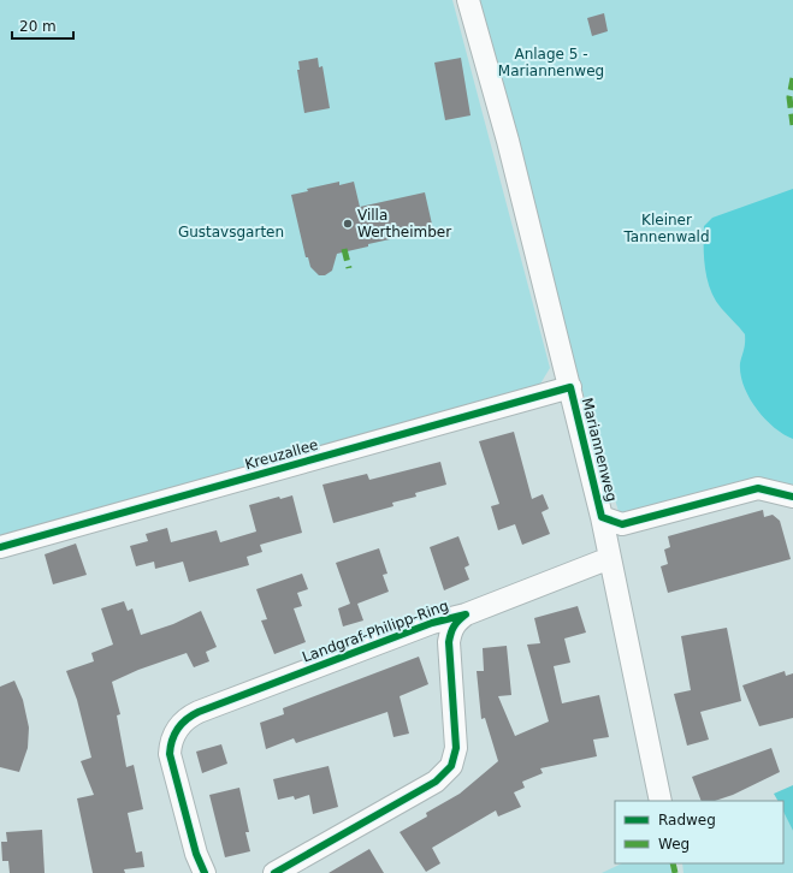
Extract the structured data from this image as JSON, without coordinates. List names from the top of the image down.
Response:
{
  "streets": {
    "street": ["Mariannenweg", "Kreuzallee", "Landgraf-Philipp-Ring"]
  },
  "crossings": [
    ["Mariannenweg", "Kreuzallee"],
    ["Mariannenweg", "Landgraf-Philipp-Ring"]
  ],
  "parks": ["Anlage 5 - Mariannenweg", "Kleiner Tannenwald", "Gustavsgarten"],
  "places": ["Villa Wertheimber"],
  "legend": ["Radweg", "Weg"],
  "scale_bar": "20 m"
}
